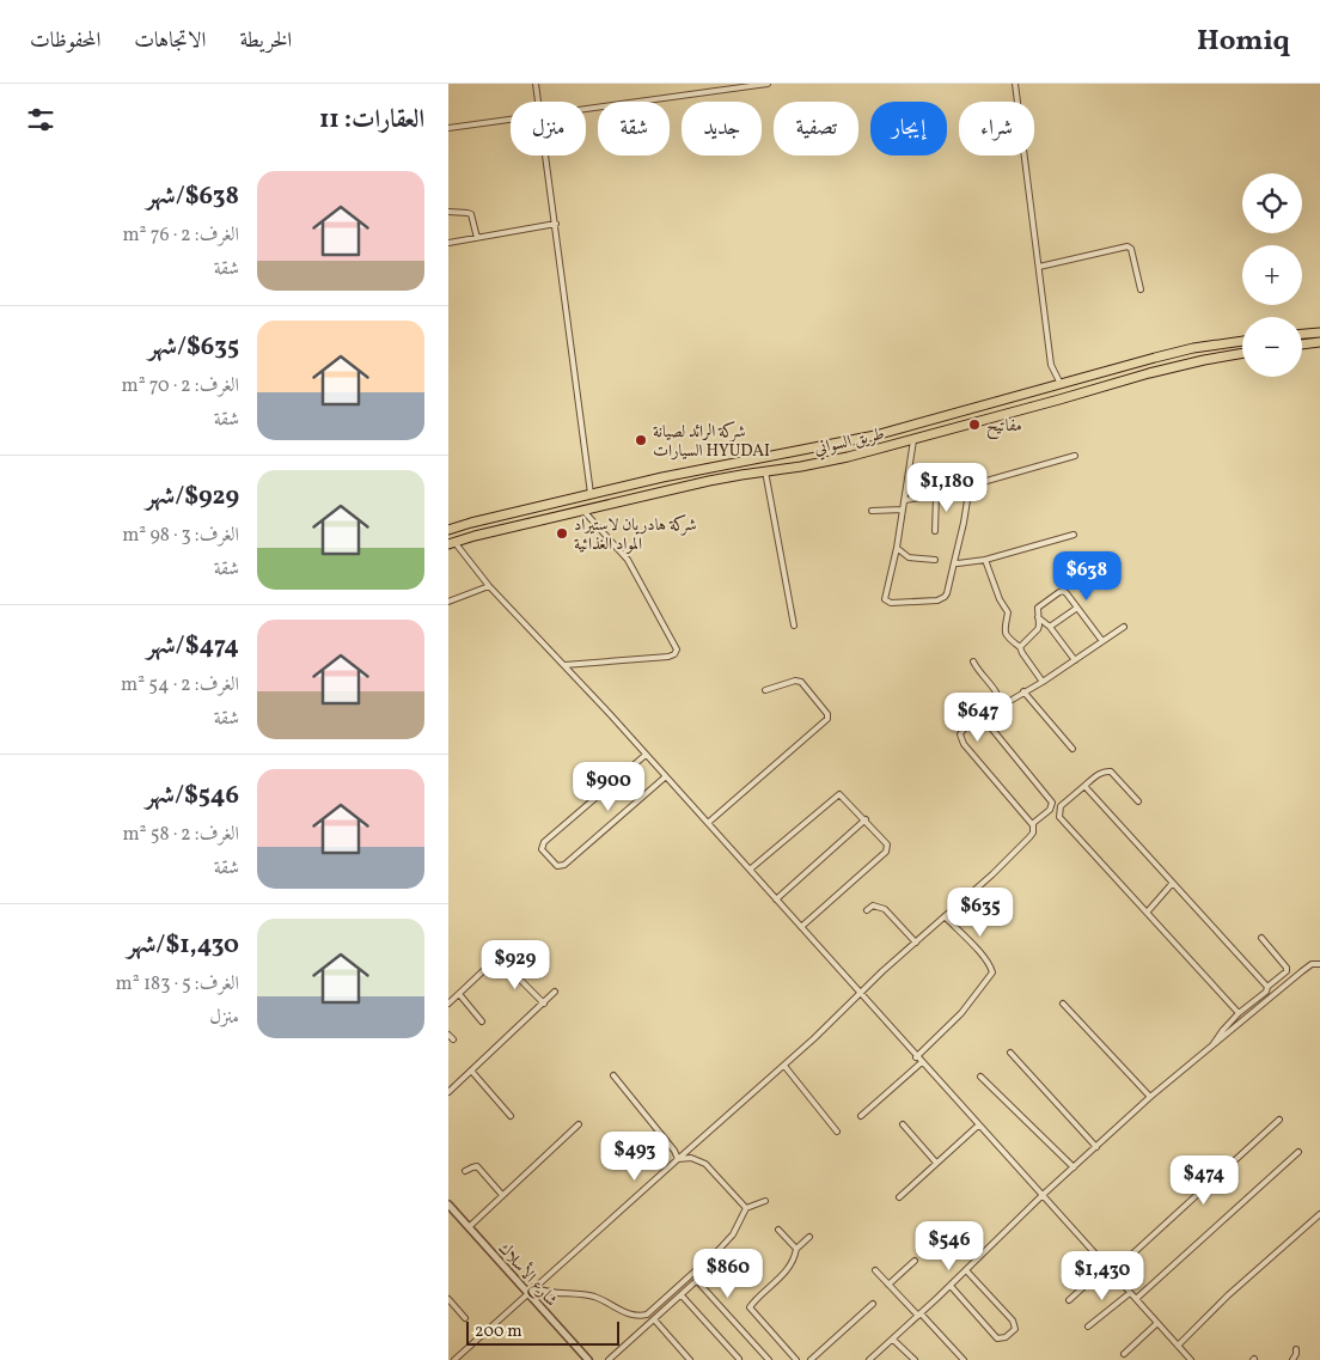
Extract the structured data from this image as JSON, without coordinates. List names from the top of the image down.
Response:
{
  "streets": {
    "highway": ["طريق السواني"],
    "street": ["شارع الأسلاك"]
  },
  "places": ["مفاتيح", "شركة الرائد لصيانة السيارات HYUDAI", "شركة هادريان لاستيراد المواد الغذائية"],
  "scale_bar": "200 m",
  "page": {
    "header": "Homiq",
    "nav": ["الخريطة", "الاتجاهات", "المحفوظات"],
    "heading": "العقارات: 11",
    "chip": [
      "شراء",
      "إيجار",
      "تصفية",
      "جديد",
      "شقة",
      "منزل"
    ],
    "list": [
      {
        "name": "$638/شهر",
        "note": "الغرف: 2 · 76 m² · شقة"
      },
      {
        "name": "$635/شهر",
        "note": "الغرف: 2 · 70 m² · شقة"
      },
      {
        "name": "$929/شهر",
        "note": "الغرف: 3 · 98 m² · شقة"
      },
      {
        "name": "$474/شهر",
        "note": "الغرف: 2 · 54 m² · شقة"
      },
      {
        "name": "$546/شهر",
        "note": "الغرف: 2 · 58 m² · شقة"
      },
      {
        "name": "$1,430/شهر",
        "note": "الغرف: 5 · 183 m² · منزل"
      }
    ],
    "map_buttons": ["+", "−"],
    "price": [
      "$1,180",
      "$638",
      "$647",
      "$900",
      "$635",
      "$929",
      "$493",
      "$474",
      "$546",
      "$860",
      "$1,430"
    ],
    "scale": "200 m"
  }
}
